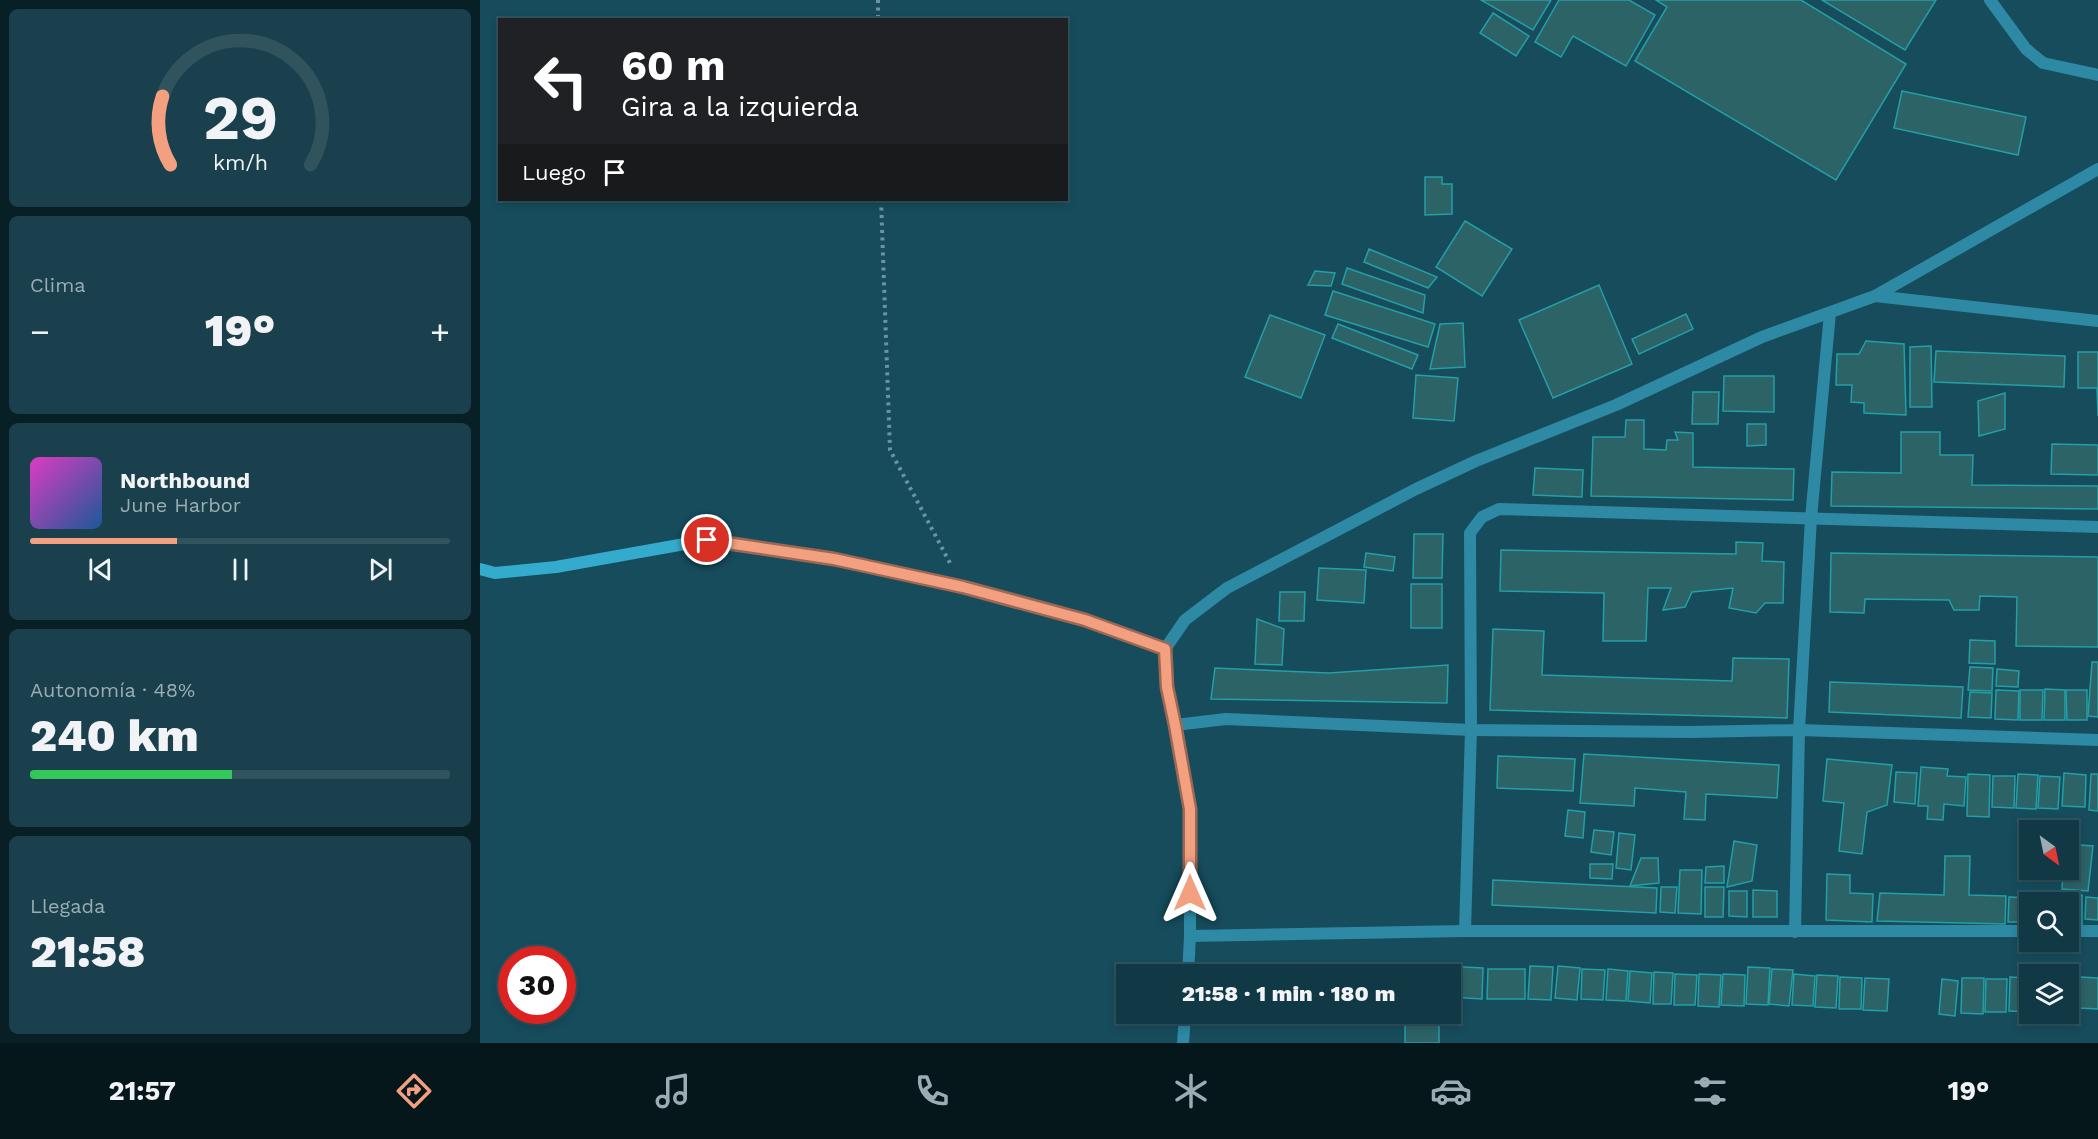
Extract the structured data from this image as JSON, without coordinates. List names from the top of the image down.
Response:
{
  "north": "bottom right",
  "page": {
    "turn": ["60 m", "Gira a la izquierda"],
    "then": "Luego",
    "tile": [
      "Clima",
      ["Autonomía · 48%", "240 km"],
      ["Llegada", "21:58"]
    ],
    "heat": ["−", "19°", "+"],
    "song": ["Northbound", "June Harbor"],
    "limit": "30",
    "trip": "21:58 · 1 min · 180 m",
    "tabs": ["21:57", "19°"],
    "gauge": ["29", "km/h"]
  }
}
